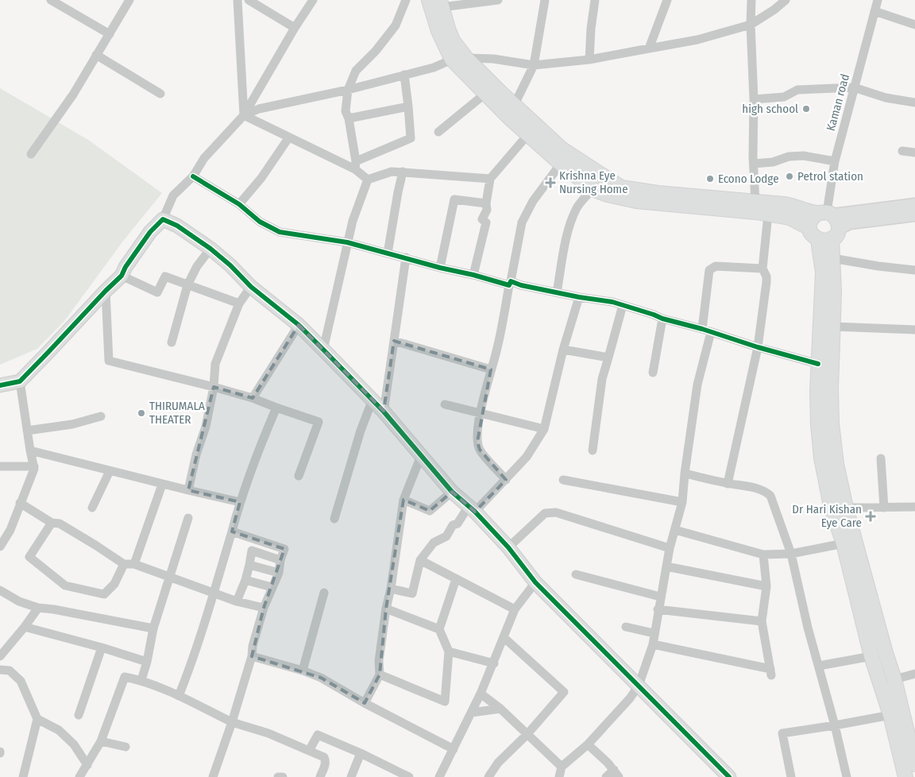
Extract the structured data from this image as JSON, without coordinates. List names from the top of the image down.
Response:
{
  "streets": {
    "street": ["Kaman road"]
  },
  "places": {
    "other": [
      "high school",
      "Petrol station",
      "Econo Lodge",
      "THIRUMALA THEATER"
    ],
    "health": ["Krishna Eye Nursing Home", "Dr Hari Kishan Eye Care"]
  }
}
